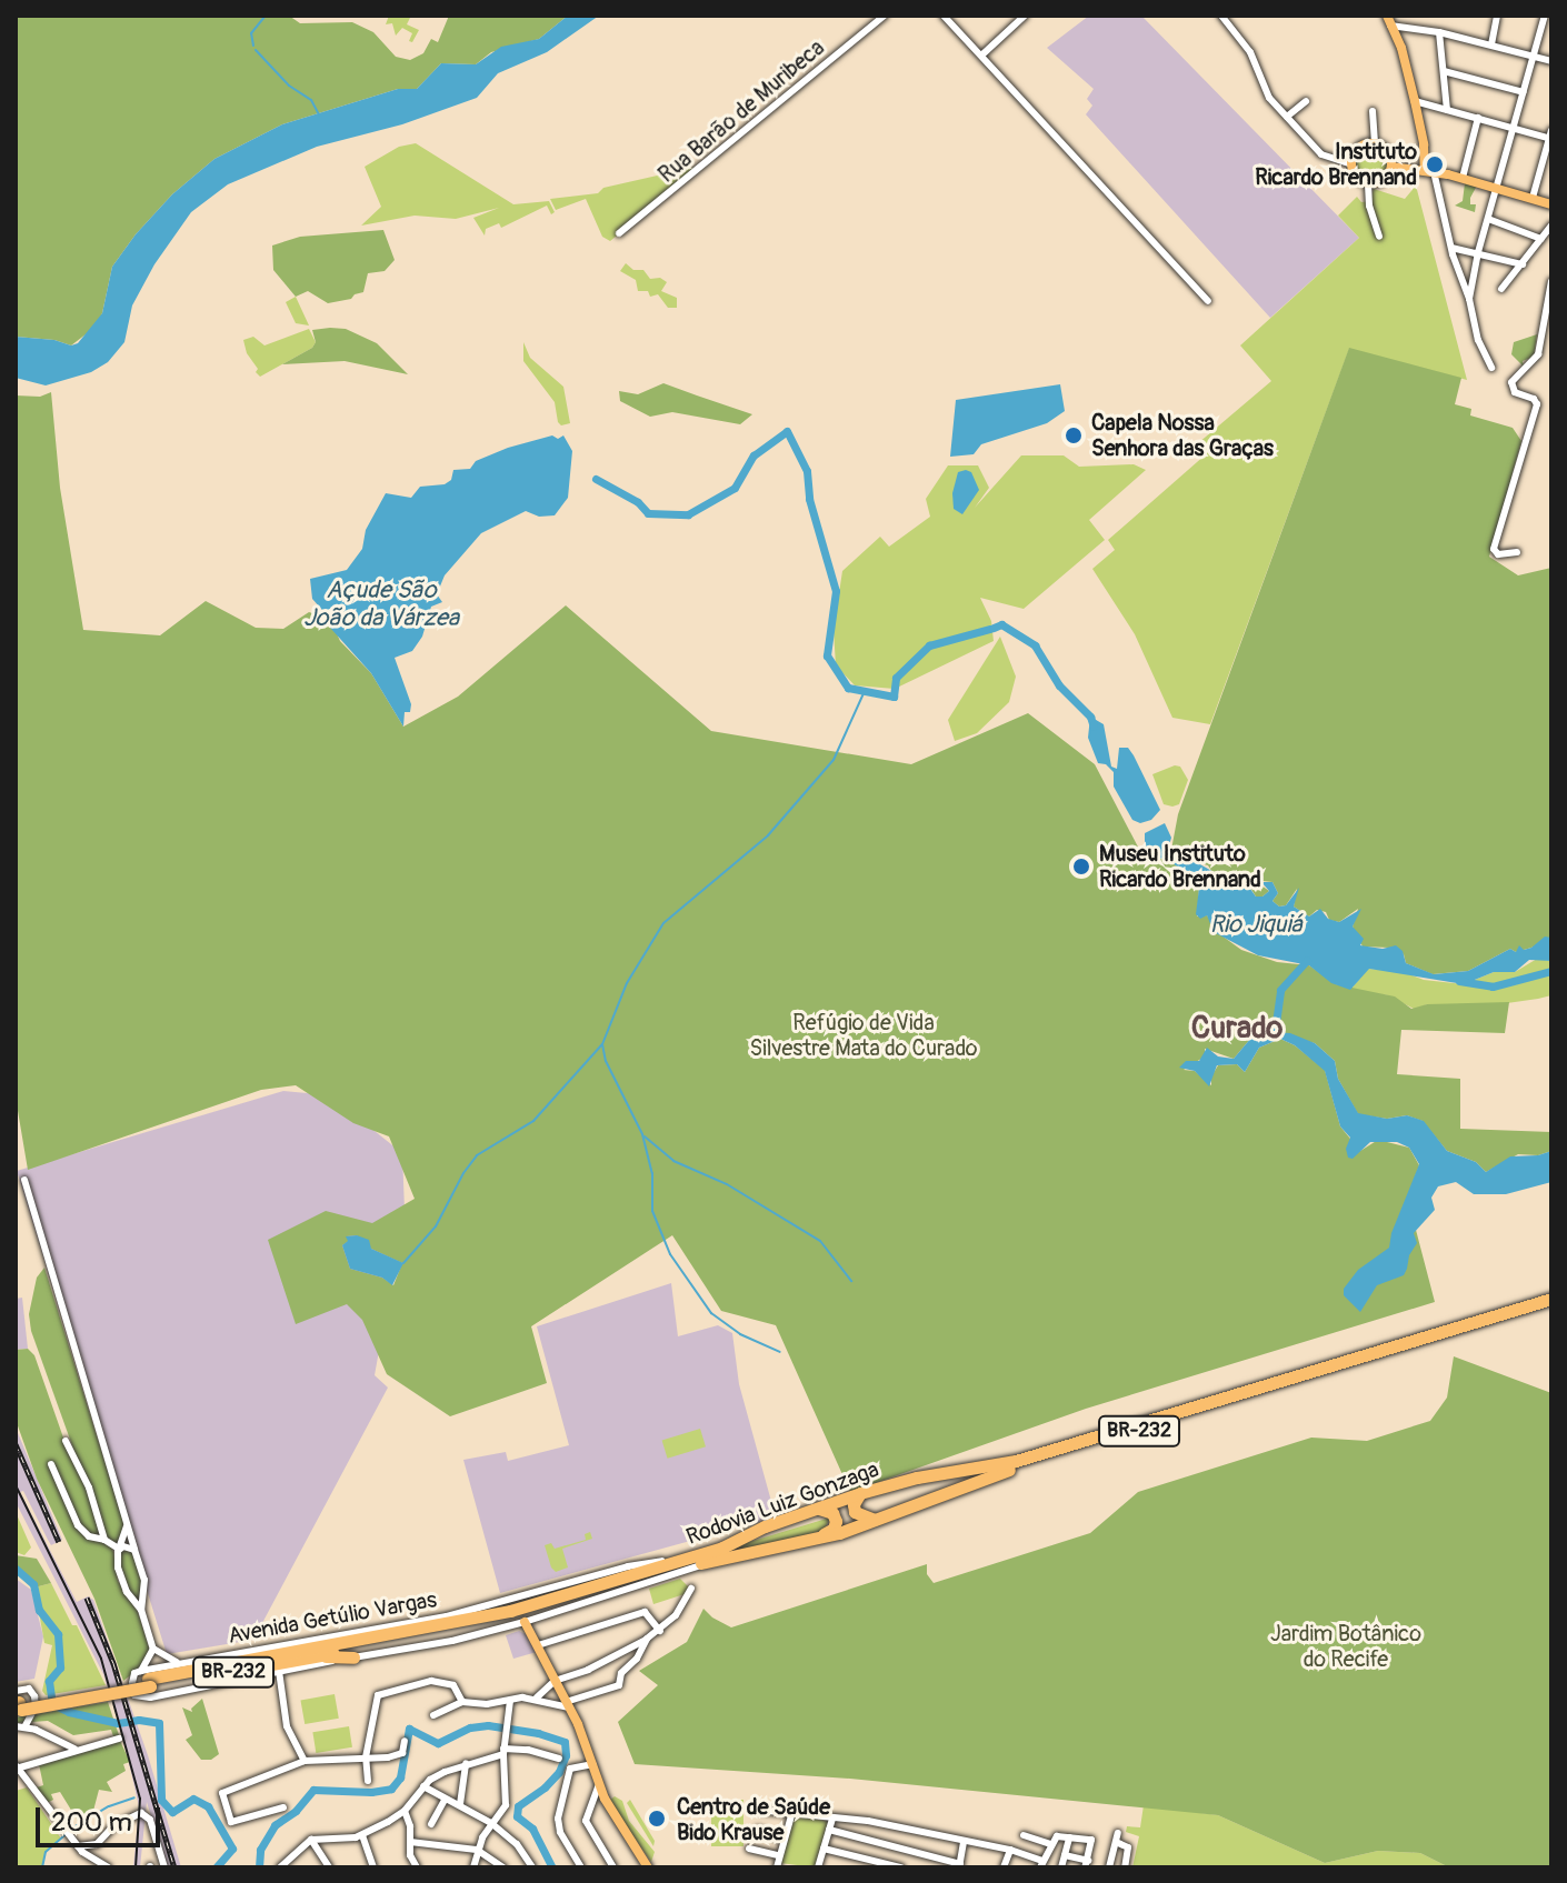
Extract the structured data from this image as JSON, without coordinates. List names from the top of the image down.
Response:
{
  "streets": {
    "highway": ["BR-232", "Rodovia Luiz Gonzaga"],
    "street": ["Rua Barão de Muribeca", "Avenida Getúlio Vargas"]
  },
  "crossings": [
    ["Rodovia Luiz Gonzaga", "Avenida Getúlio Vargas"]
  ],
  "districts": ["Curado"],
  "water": ["Açude São João da Várzea", "Rio Jiquiá"],
  "parks": ["Refúgio de Vida Silvestre Mata do Curado", "Jardim Botânico do Recife"],
  "places": [
    "Instituto Ricardo Brennand",
    "Capela Nossa Senhora das Graças",
    "Museu Instituto Ricardo Brennand",
    "Centro de Saúde Bido Krause"
  ],
  "scale_bar": "200 m"
}
